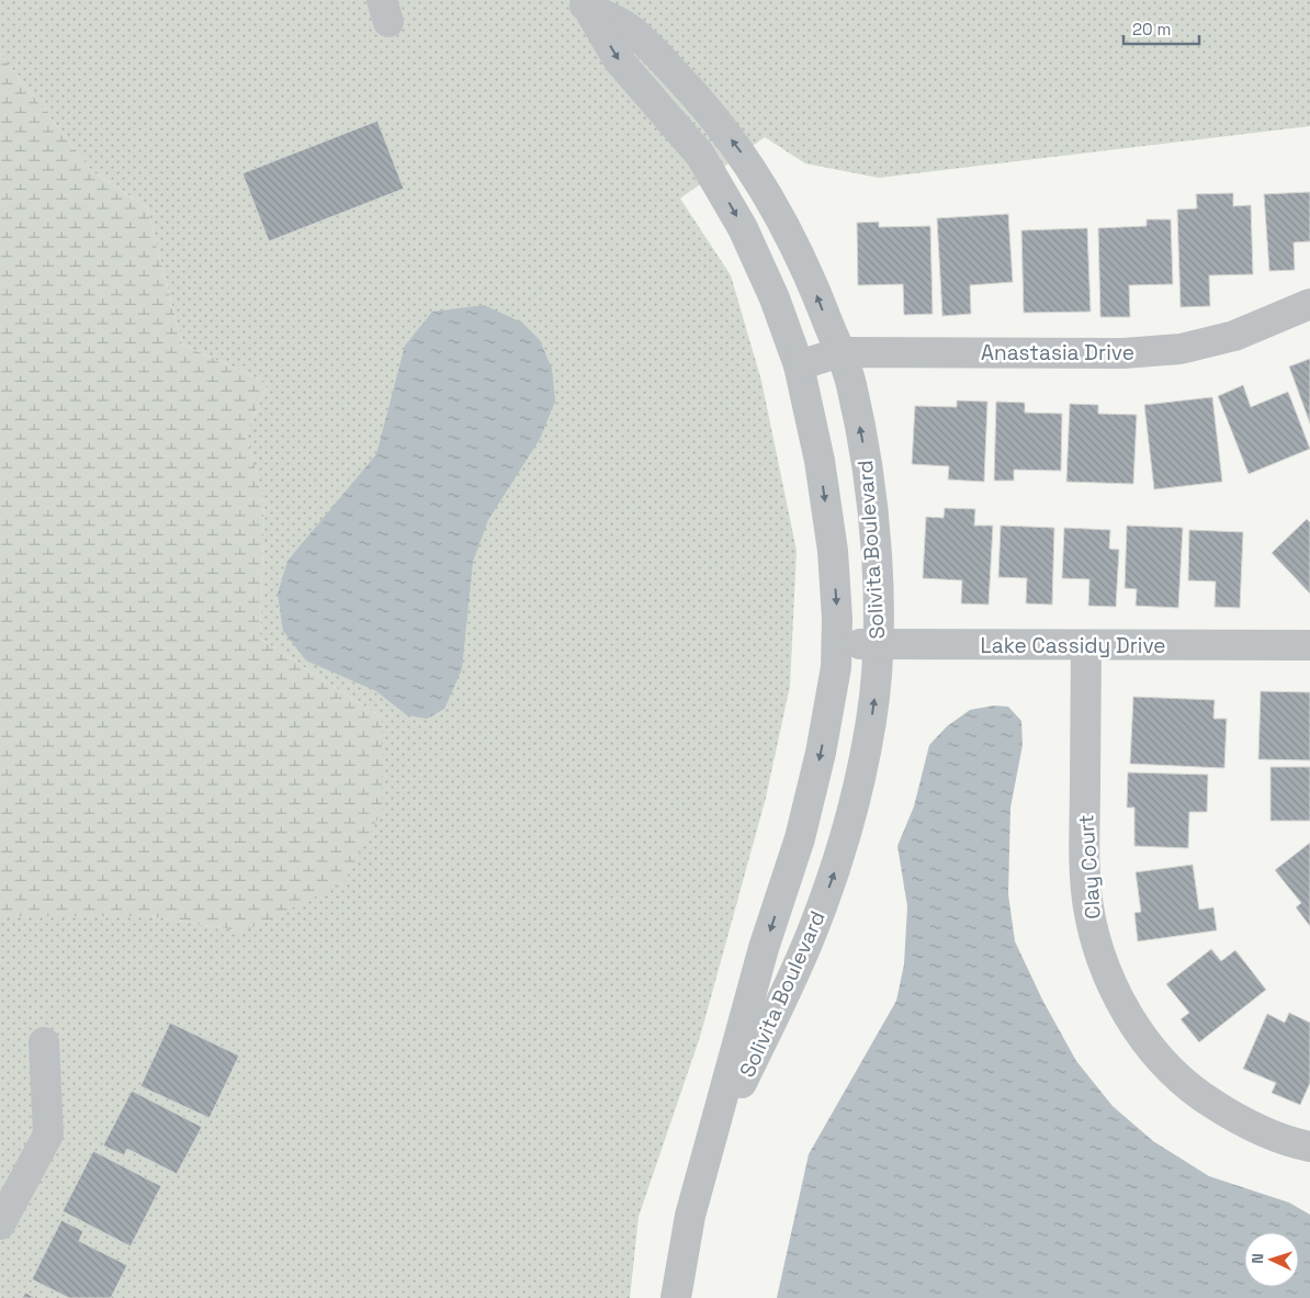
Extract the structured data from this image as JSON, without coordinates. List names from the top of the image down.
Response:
{
  "streets": {
    "street": [
      "Anastasia Drive",
      "Solivita Boulevard",
      "Lake Cassidy Drive",
      "Clay Court"
    ]
  },
  "crossings": [
    ["Anastasia Drive", "Solivita Boulevard"],
    ["Solivita Boulevard", "Lake Cassidy Drive"],
    ["Lake Cassidy Drive", "Clay Court"]
  ],
  "scale_bar": "20 m",
  "north": "left"
}
